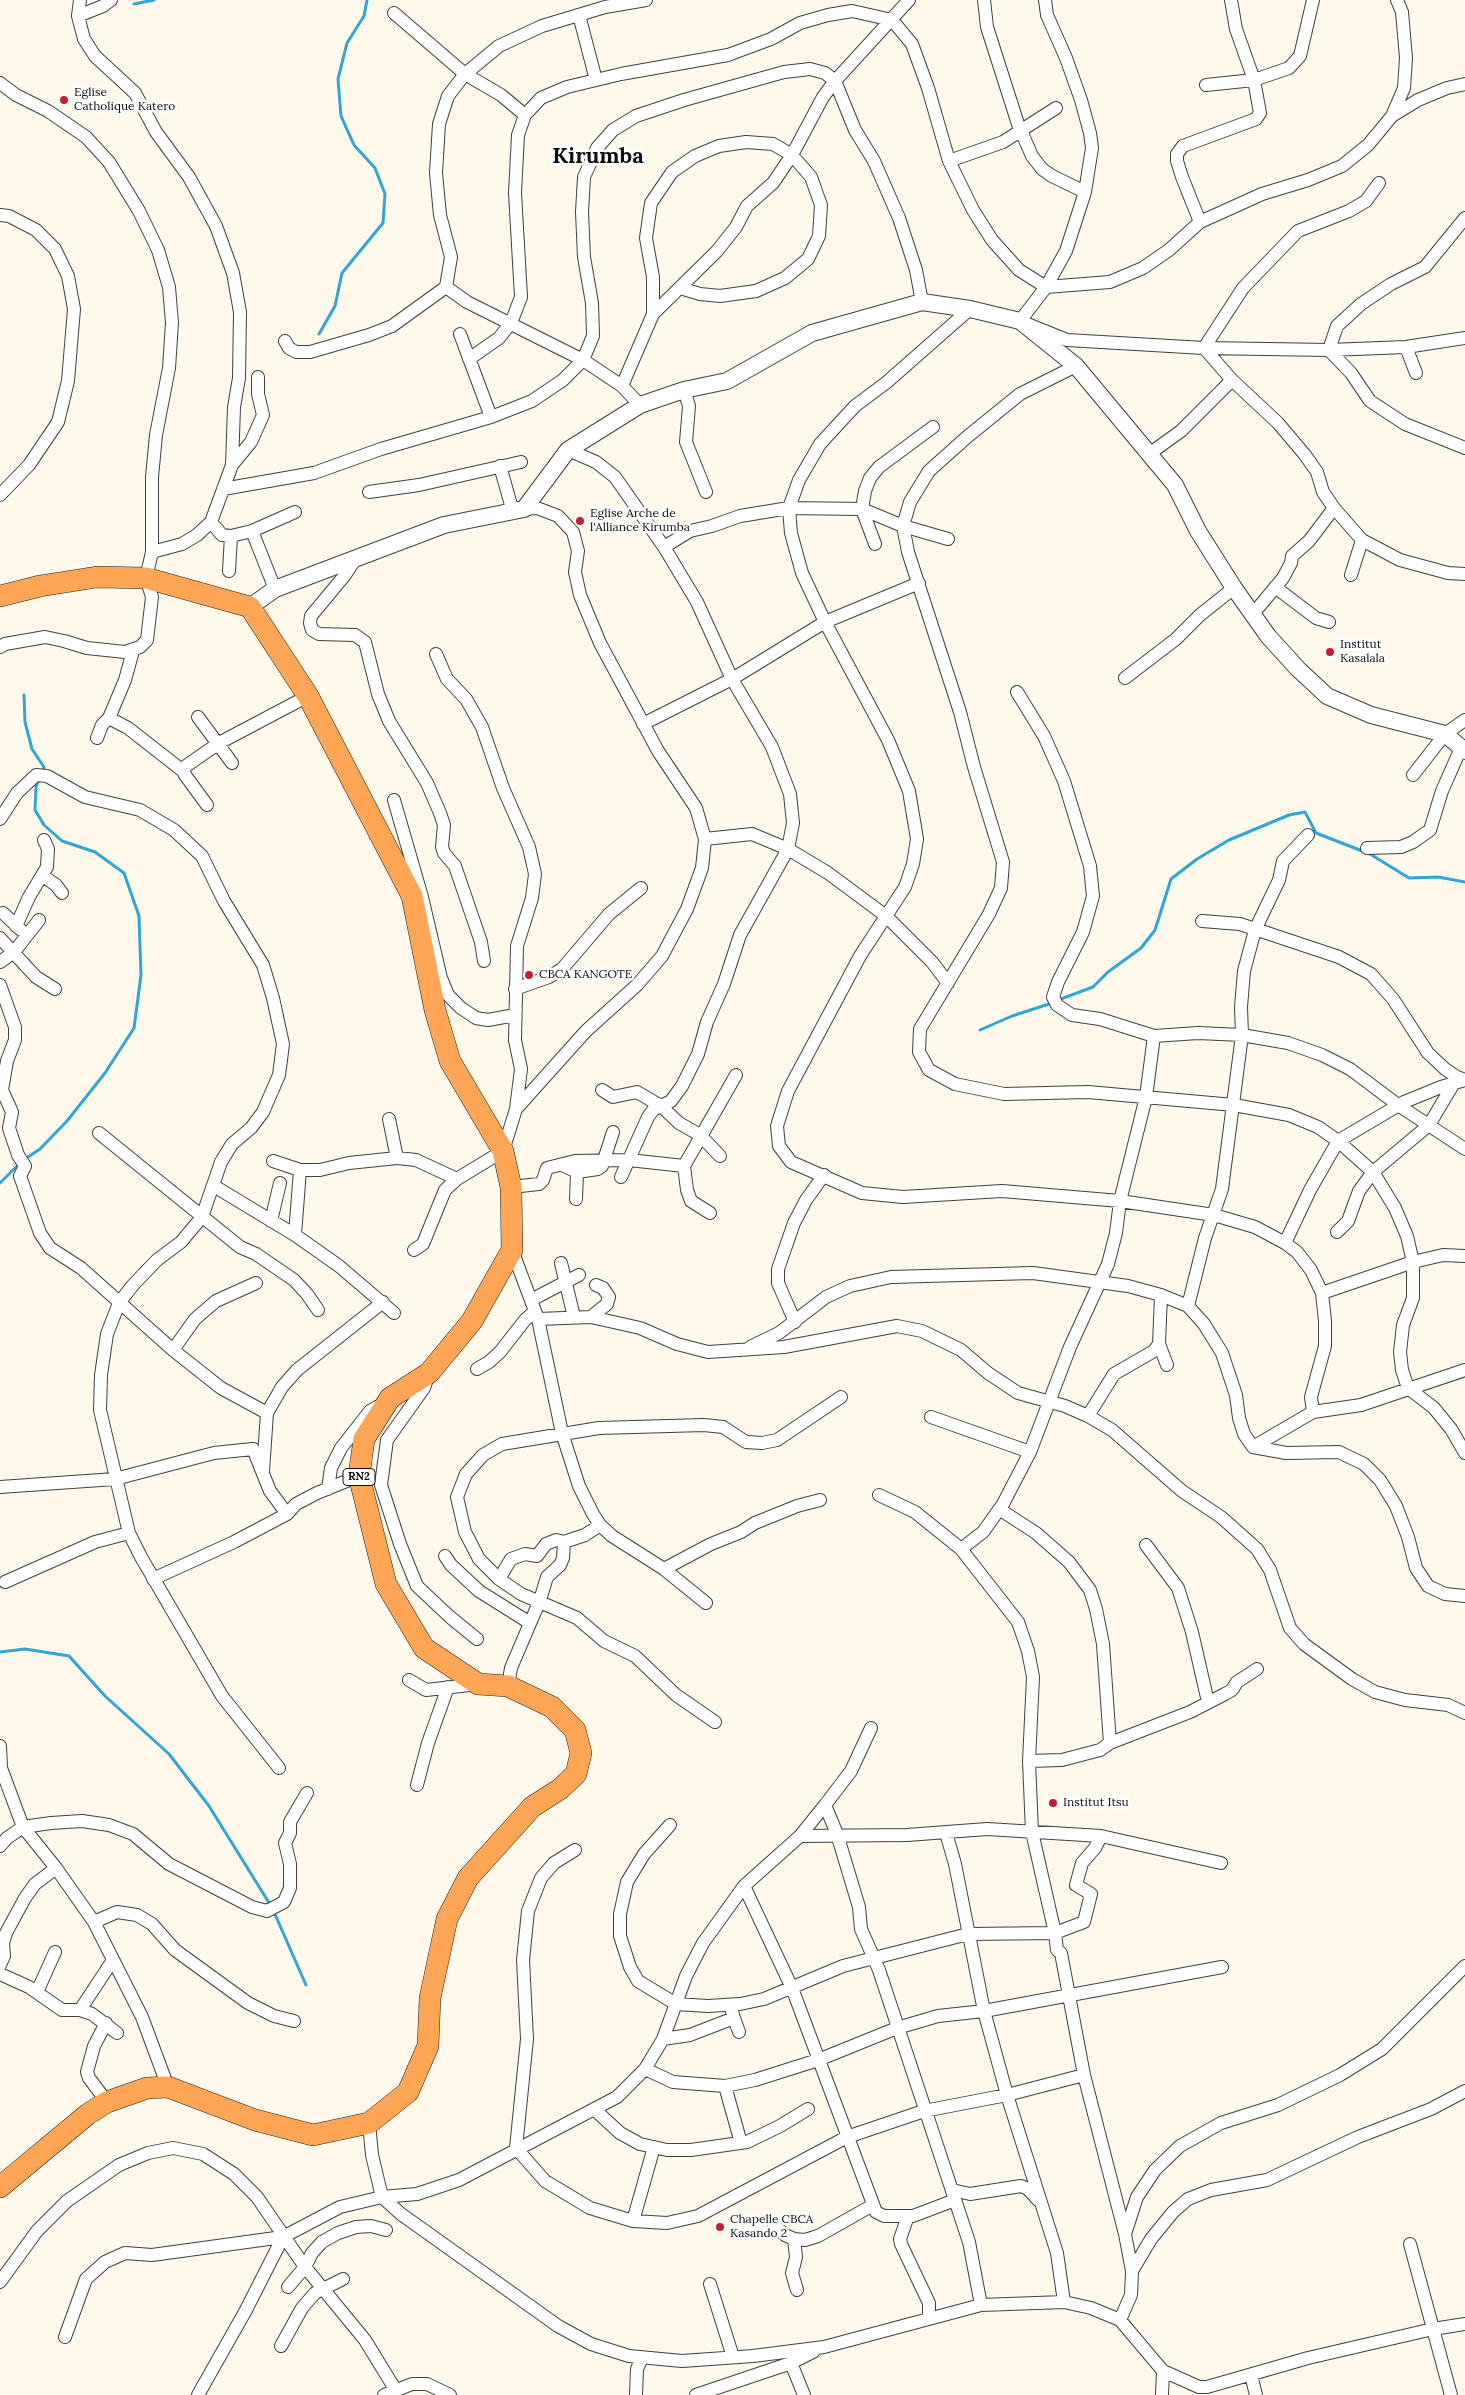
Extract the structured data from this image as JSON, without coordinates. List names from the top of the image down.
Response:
{
  "streets": {
    "highway": ["RN2"]
  },
  "districts": ["Kirumba"],
  "places": [
    "Eglise Catholique Katero",
    "Eglise Arche de l'Alliance Kirumba",
    "Institut Kasalala",
    "CBCA KANGOTE",
    "Institut Itsu",
    "Chapelle CBCA Kasando 2"
  ]
}
